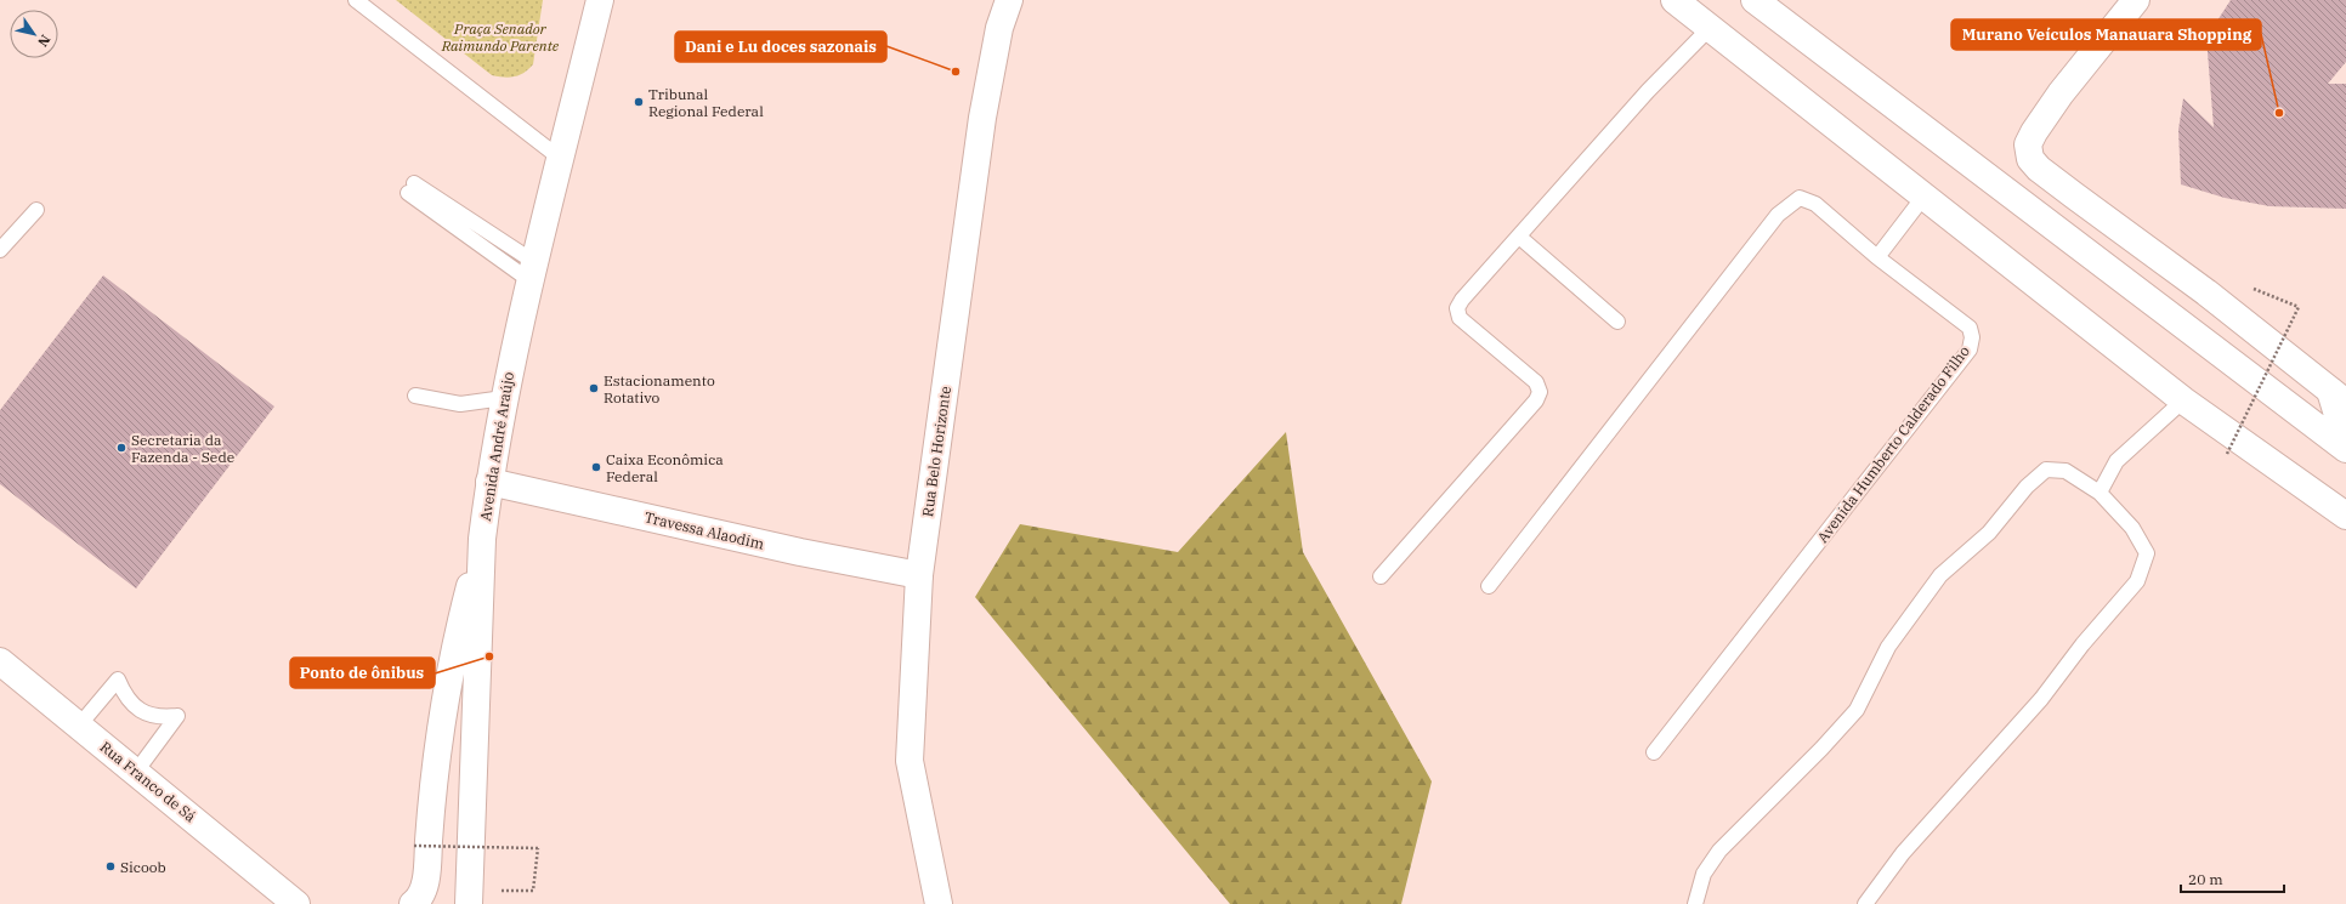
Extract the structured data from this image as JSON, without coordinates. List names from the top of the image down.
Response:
{
  "streets": {
    "main road": [
      "Avenida André Araújo",
      "Rua Belo Horizonte",
      "Travessa Alaodim",
      "Rua Franco de Sá"
    ],
    "lane": ["Avenida Humberto Calderado Filho"]
  },
  "crossings": [
    ["Avenida André Araújo", "Travessa Alaodim"],
    ["Rua Belo Horizonte", "Travessa Alaodim"]
  ],
  "parks": ["Praça Senador Raimundo Parente"],
  "places": [
    "Dani e Lu doces sazonais",
    "Tribunal Regional Federal",
    "Murano Veículos Manauara Shopping",
    "Estacionamento Rotativo",
    "Secretaria da Fazenda - Sede",
    "Caixa Econômica Federal",
    "Ponto de ônibus",
    "Sicoob"
  ],
  "scale_bar": "20 m",
  "north": "bottom right"
}
